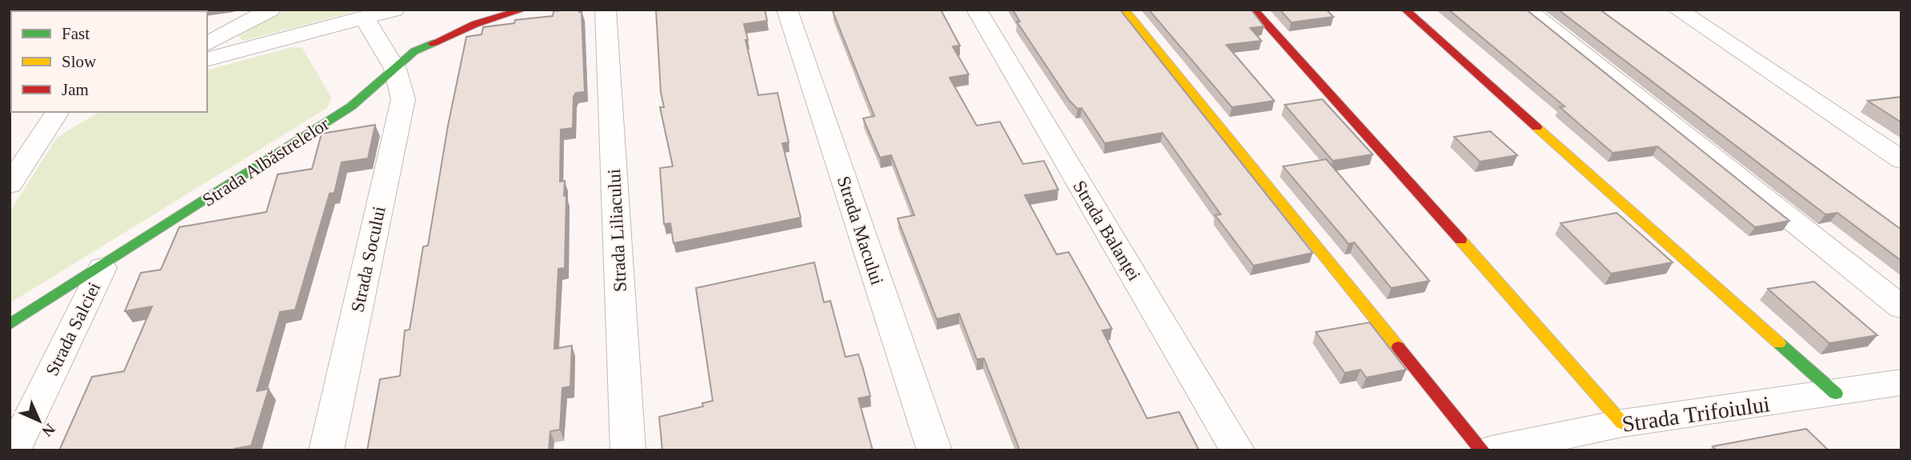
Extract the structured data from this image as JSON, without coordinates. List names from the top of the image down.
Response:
{
  "streets": {
    "street": [
      "Strada Albăstrelelor",
      "Strada Liliacului",
      "Strada Macului",
      "Strada Balanței",
      "Strada Socului",
      "Strada Salciei",
      "Strada Trifoiului"
    ]
  },
  "crossings": [
    ["Strada Albăstrelelor", "Strada Socului"],
    ["Strada Albăstrelelor", "Strada Salciei"]
  ],
  "legend": ["Fast", "Slow", "Jam"],
  "north": "bottom right"
}
